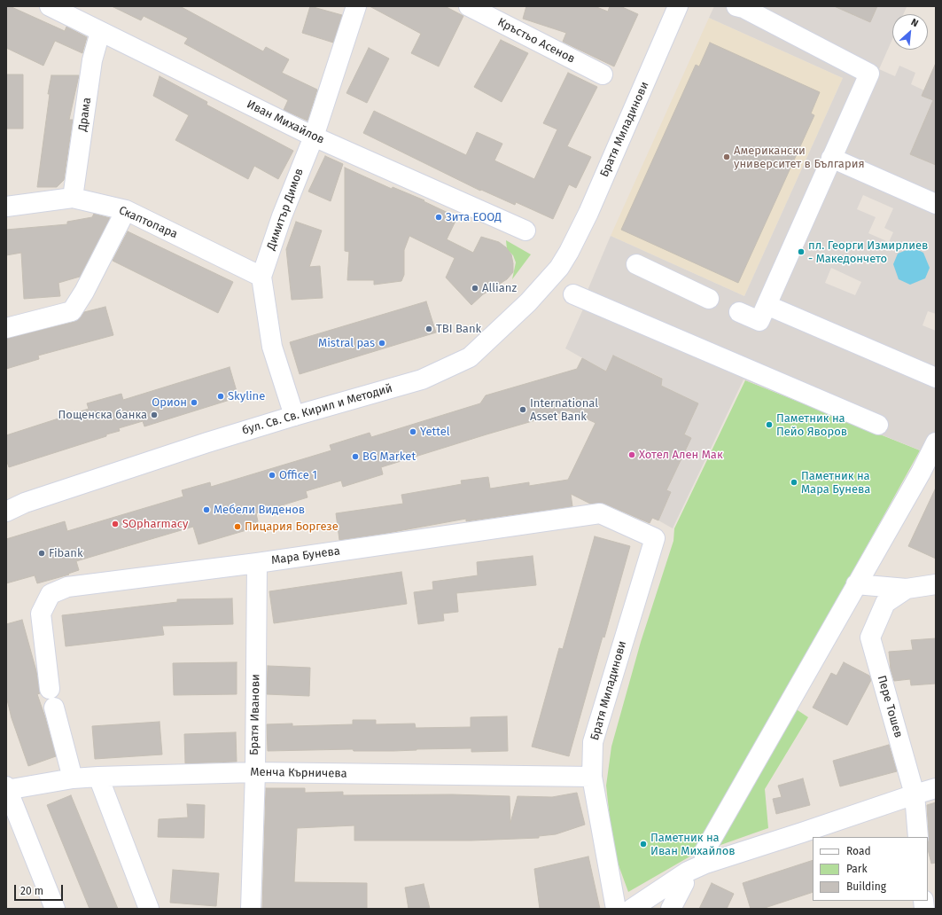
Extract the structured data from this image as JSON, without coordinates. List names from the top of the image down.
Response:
{
  "streets": {
    "street": [
      "Кръстьо Асенов",
      "Драма",
      "Иван Михайлов",
      "Братя Миладинови",
      "Димитър Димов",
      "Скаптопара",
      "бул. Св. Св. Кирил и Методий",
      "Мара Бунева",
      "Пере Тошев",
      "Братя Иванови",
      "Менча Кърничева"
    ]
  },
  "crossings": [
    ["Драма", "Иван Михайлов"],
    ["Драма", "Скаптопара"],
    ["Иван Михайлов", "Димитър Димов"],
    ["Братя Миладинови", "бул. Св. Св. Кирил и Методий"],
    ["Братя Миладинови", "Мара Бунева"],
    ["Братя Миладинови", "Менча Кърничева"],
    ["Димитър Димов", "Скаптопара"],
    ["Димитър Димов", "бул. Св. Св. Кирил и Методий"],
    ["Мара Бунева", "Братя Иванови"],
    ["Мара Бунева", "Менча Кърничева"],
    ["Братя Иванови", "Менча Кърничева"]
  ],
  "places": [
    "Американски университет в България",
    "Зита ЕООД",
    "пл. Георги Измирлиев - Македончето",
    "Allianz",
    "TBI Bank",
    "Mistral pas",
    "Skyline",
    "Орион",
    "International Asset Bank",
    "Пощенска банка",
    "Паметник на Пейо Яворов",
    "Yettel",
    "Хотел Ален Мак",
    "BG Market",
    "Office 1",
    "Паметник на Мара Бунева",
    "Мебели Виденов",
    "SOpharmacy",
    "Пицария Боргезе",
    "Fibank",
    "Паметник на Иван Михайлов"
  ],
  "legend": ["Road", "Park", "Building"],
  "scale_bar": "20 m",
  "north": "top right"
}
